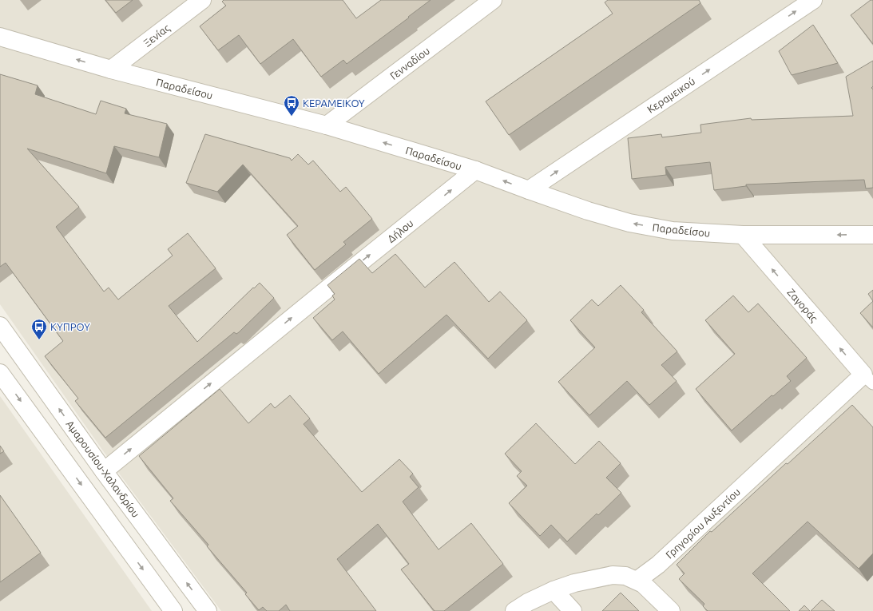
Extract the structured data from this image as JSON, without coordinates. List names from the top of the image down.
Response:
{
  "streets": {
    "street": [
      "Ξενίας",
      "Γενναδίου",
      "Παραδείσου",
      "Κεραμεικού",
      "Δήλου",
      "Ζαγοράς",
      "Αμαρουσίου-Χαλανδρίου",
      "Γρηγορίου Αυξεντίου"
    ]
  },
  "crossings": [
    ["Ξενίας", "Παραδείσου"],
    ["Γενναδίου", "Παραδείσου"],
    ["Παραδείσου", "Κεραμεικού"],
    ["Παραδείσου", "Δήλου"],
    ["Παραδείσου", "Ζαγοράς"],
    ["Δήλου", "Αμαρουσίου-Χαλανδρίου"],
    ["Ζαγοράς", "Γρηγορίου Αυξεντίου"]
  ],
  "one_way": [
    "Παραδείσου",
    "Κεραμεικού",
    "Δήλου",
    "Ζαγοράς"
  ],
  "places": {
    "bus stop": ["ΚΕΡΑΜΕΙΚΟΥ", "ΚΥΠΡΟΥ"]
  }
}
